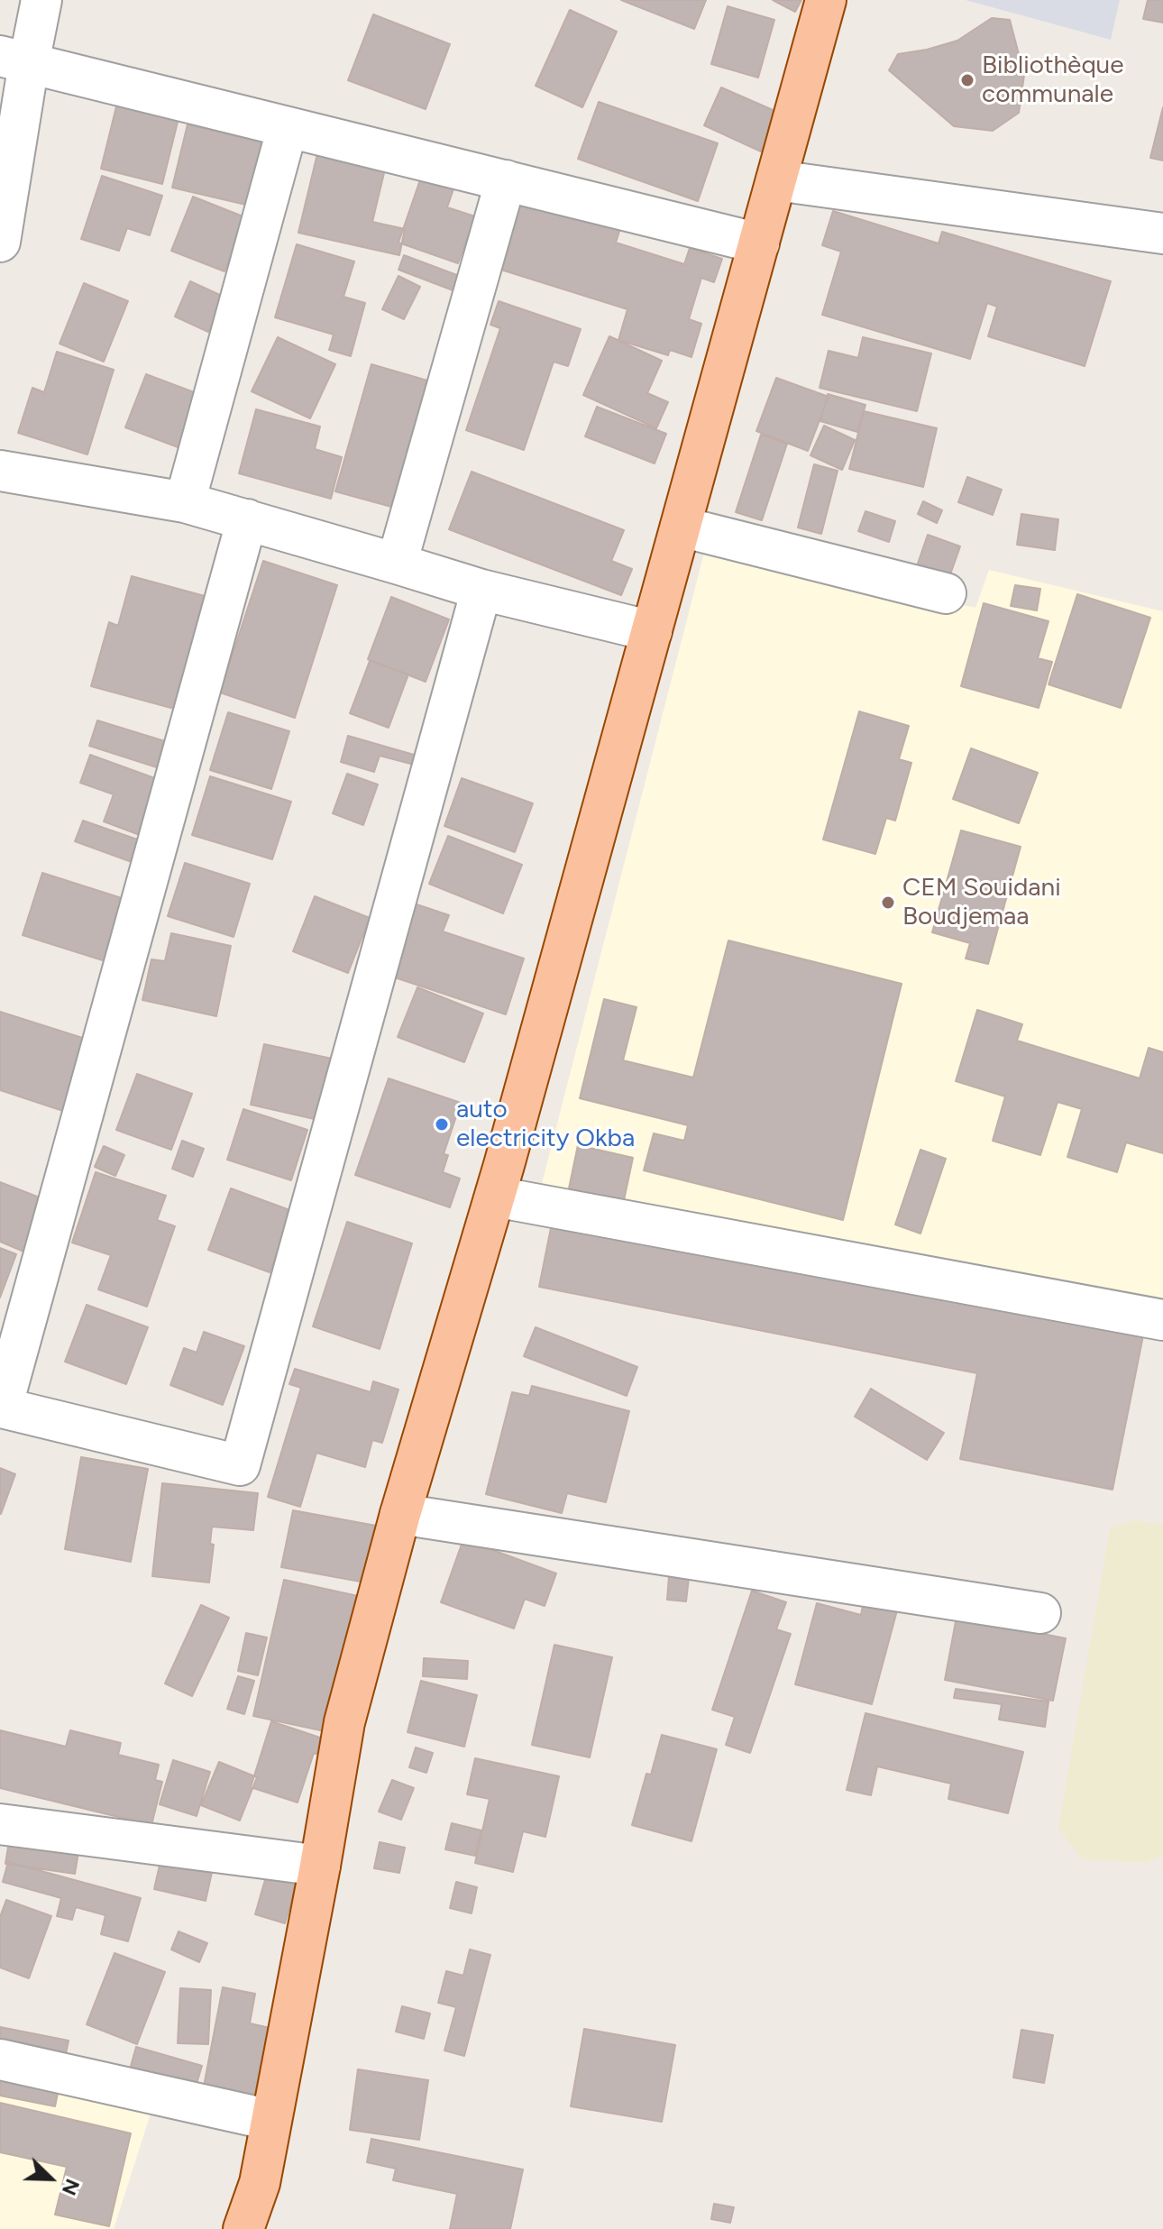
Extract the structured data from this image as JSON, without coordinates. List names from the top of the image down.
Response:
{
  "places": ["Bibliothèque communale", "CEM Souidani Boudjemaa", "auto electricity Okba"],
  "north": "bottom right"
}
